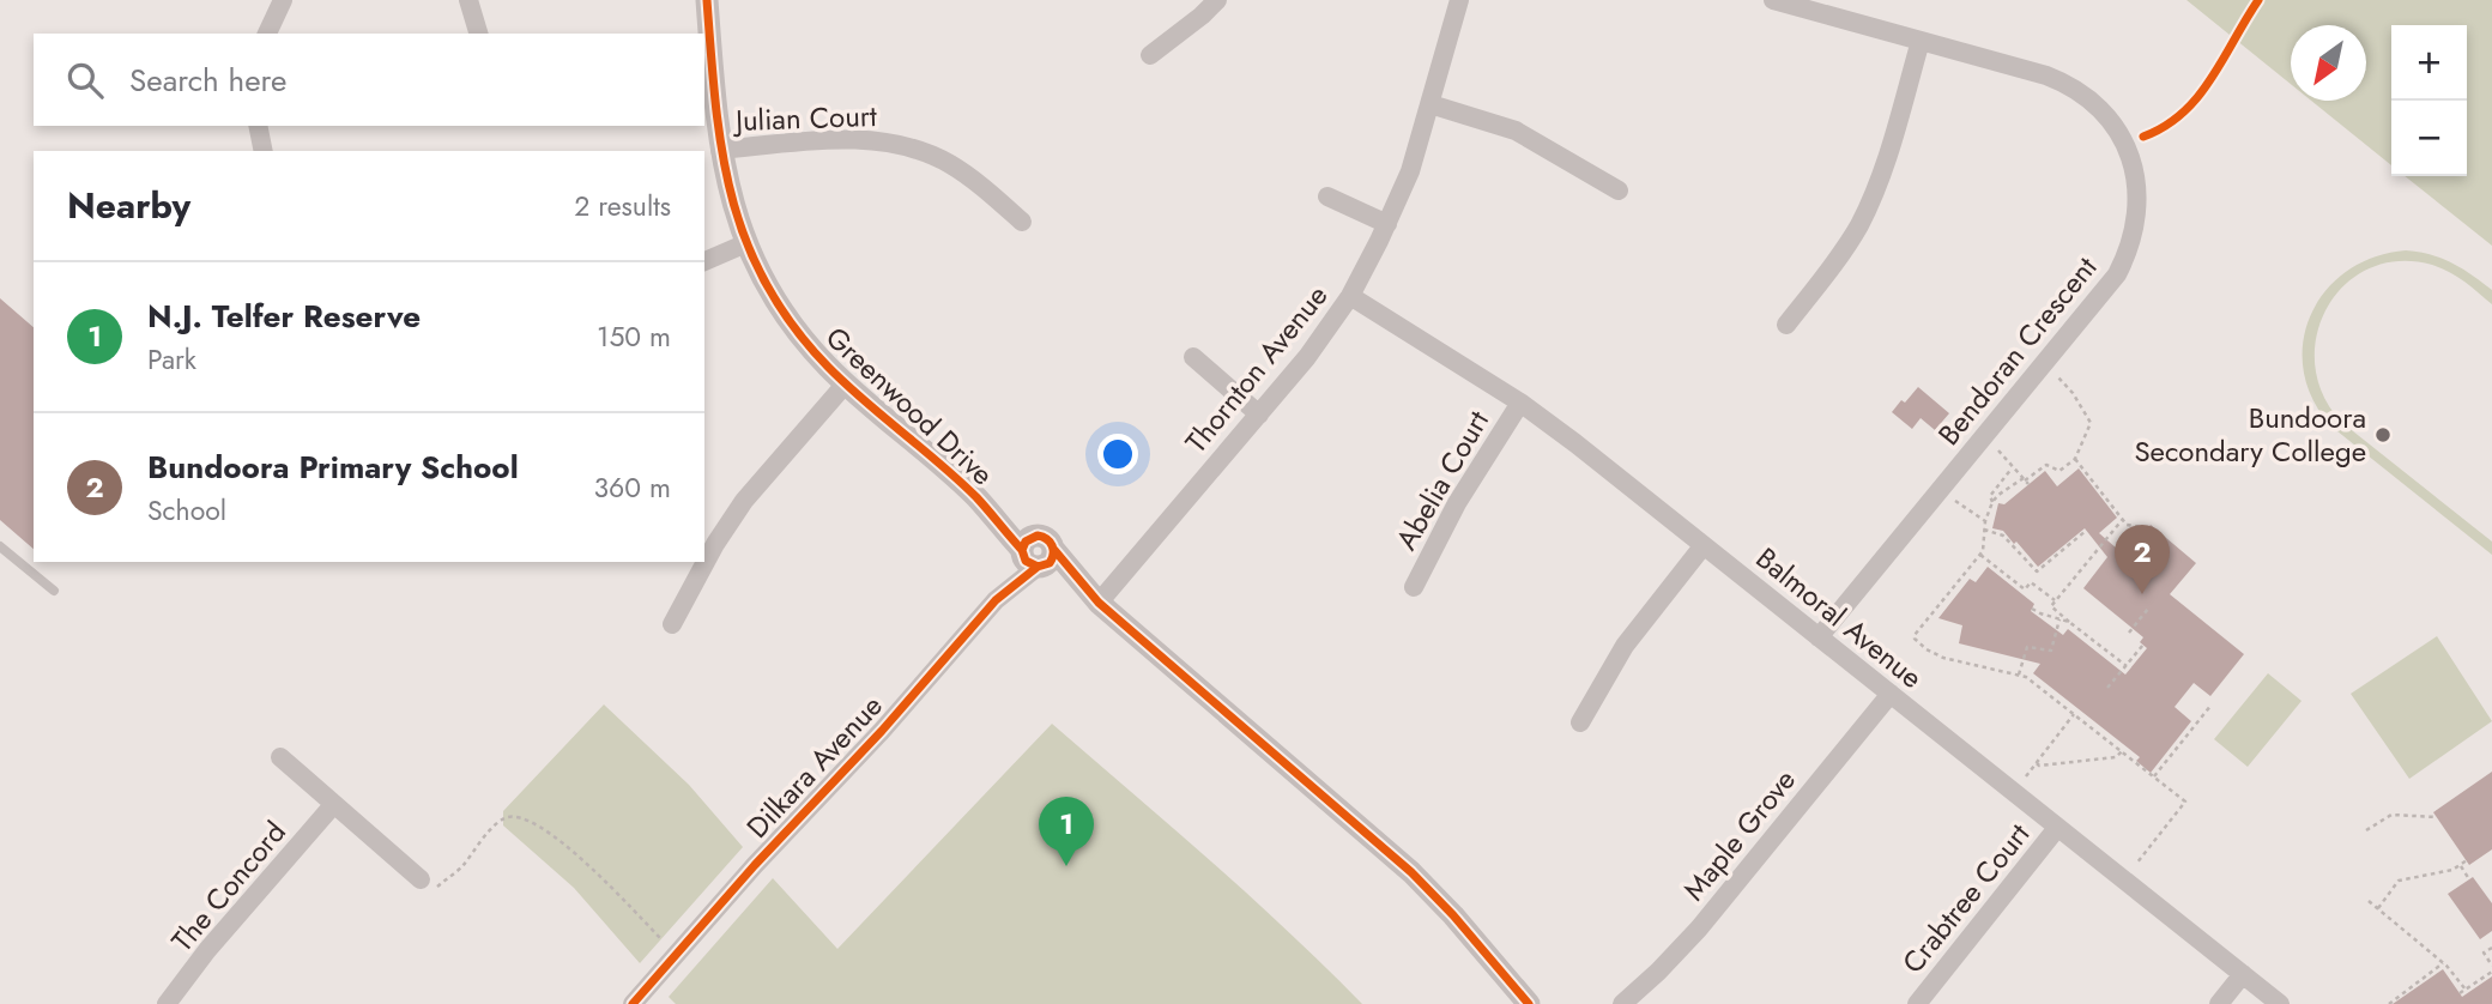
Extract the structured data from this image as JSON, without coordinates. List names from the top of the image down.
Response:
{
  "streets": {
    "street": [
      "Julian Court",
      "Bendoran Crescent",
      "Thornton Avenue",
      "Greenwood Drive",
      "Abelia Court",
      "Balmoral Avenue",
      "Dilkara Avenue",
      "Maple Grove",
      "The Concord",
      "Crabtree Court"
    ]
  },
  "crossings": [
    ["Julian Court", "Greenwood Drive"],
    ["Bendoran Crescent", "Balmoral Avenue"],
    ["Thornton Avenue", "Greenwood Drive"],
    ["Thornton Avenue", "Balmoral Avenue"],
    ["Greenwood Drive", "Dilkara Avenue"],
    ["Abelia Court", "Balmoral Avenue"],
    ["Balmoral Avenue", "Maple Grove"],
    ["Balmoral Avenue", "Crabtree Court"]
  ],
  "places": ["Bundoora Secondary College"],
  "north": "bottom left",
  "page": {
    "map_buttons": ["+", "−"],
    "search": "Search here",
    "heading": ["Nearby", "2 results"],
    "list": [
      {
        "mark": "1",
        "name": "N.J. Telfer Reserve",
        "note": "Park",
        "value": "150 m"
      },
      {
        "mark": "2",
        "name": "Bundoora Primary School",
        "note": "School",
        "value": "360 m"
      }
    ],
    "pins": ["2", "1"]
  }
}
